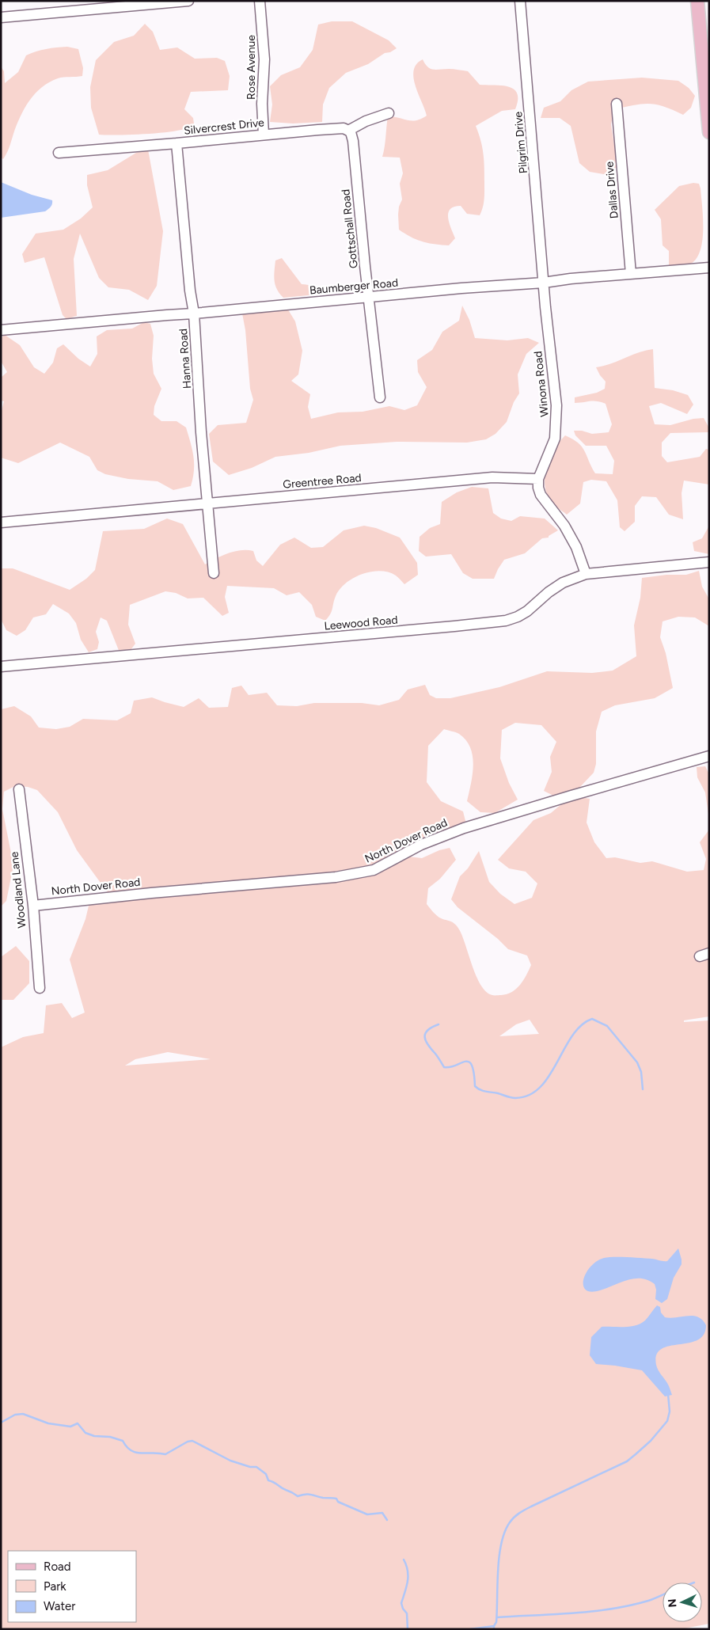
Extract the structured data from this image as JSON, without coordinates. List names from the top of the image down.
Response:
{
  "streets": {
    "street": [
      "Rose Avenue",
      "Silvercrest Drive",
      "Pilgrim Drive",
      "Dallas Drive",
      "Gottschall Road",
      "Baumberger Road",
      "Hanna Road",
      "Winona Road",
      "Greentree Road",
      "Leewood Road",
      "North Dover Road",
      "Woodland Lane"
    ]
  },
  "crossings": [
    ["Rose Avenue", "Silvercrest Drive"],
    ["Silvercrest Drive", "Gottschall Road"],
    ["Silvercrest Drive", "Hanna Road"],
    ["Pilgrim Drive", "Baumberger Road"],
    ["Pilgrim Drive", "Winona Road"],
    ["Dallas Drive", "Baumberger Road"],
    ["Gottschall Road", "Baumberger Road"],
    ["Baumberger Road", "Hanna Road"],
    ["Baumberger Road", "Winona Road"],
    ["Hanna Road", "Greentree Road"],
    ["Winona Road", "Greentree Road"],
    ["North Dover Road", "Woodland Lane"]
  ],
  "legend": ["Road", "Park", "Water"],
  "north": "left"
}
